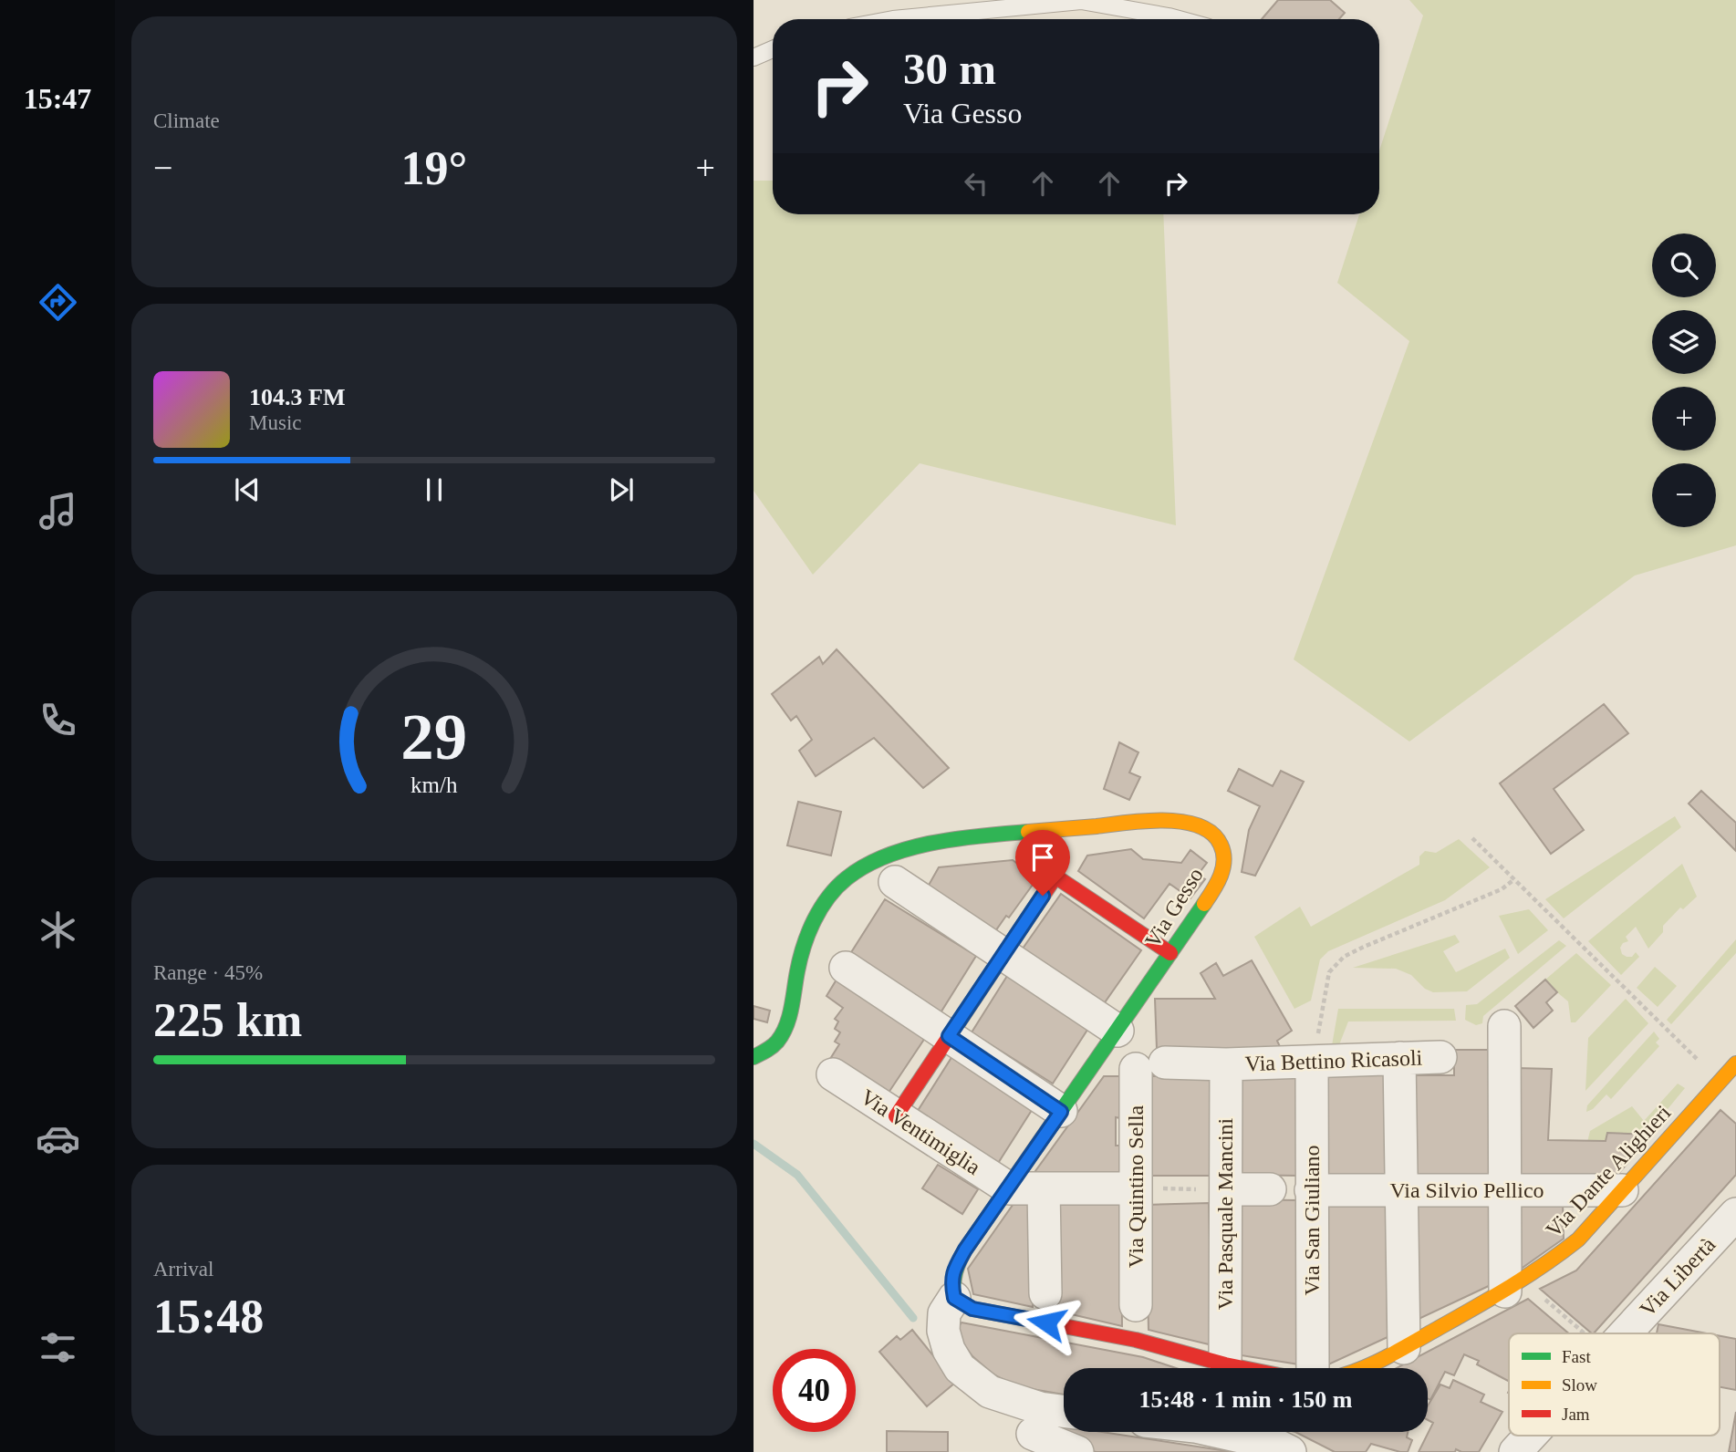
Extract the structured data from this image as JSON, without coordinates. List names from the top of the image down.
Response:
{
  "streets": {
    "street": [
      "Via Gesso",
      "Via Bettino Ricasoli",
      "Via Ventimiglia",
      "Via Dante Alighieri",
      "Via Quintino Sella",
      "Via Silvio Pellico",
      "Via Pasquale Mancini",
      "Via San Giuliano",
      "Via Libertà"
    ]
  },
  "crossings": [
    ["Via Gesso", "Via Ventimiglia"],
    ["Via Bettino Ricasoli", "Via Quintino Sella"],
    ["Via Bettino Ricasoli", "Via Pasquale Mancini"],
    ["Via Bettino Ricasoli", "Via San Giuliano"],
    ["Via Dante Alighieri", "Via Silvio Pellico"],
    ["Via Silvio Pellico", "Via San Giuliano"]
  ],
  "legend": ["Fast", "Slow", "Jam"],
  "page": {
    "tabs": "15:47",
    "tile": [
      "Climate",
      ["Range · 45%", "225 km"],
      ["Arrival", "15:48"]
    ],
    "turn": ["30 m", "Via Gesso"],
    "heat": ["−", "19°", "+"],
    "map_buttons": ["+", "−"],
    "song": ["104.3 FM", "Music"],
    "limit": "40",
    "trip": "15:48 · 1 min · 150 m",
    "gauge": ["29", "km/h"]
  }
}
